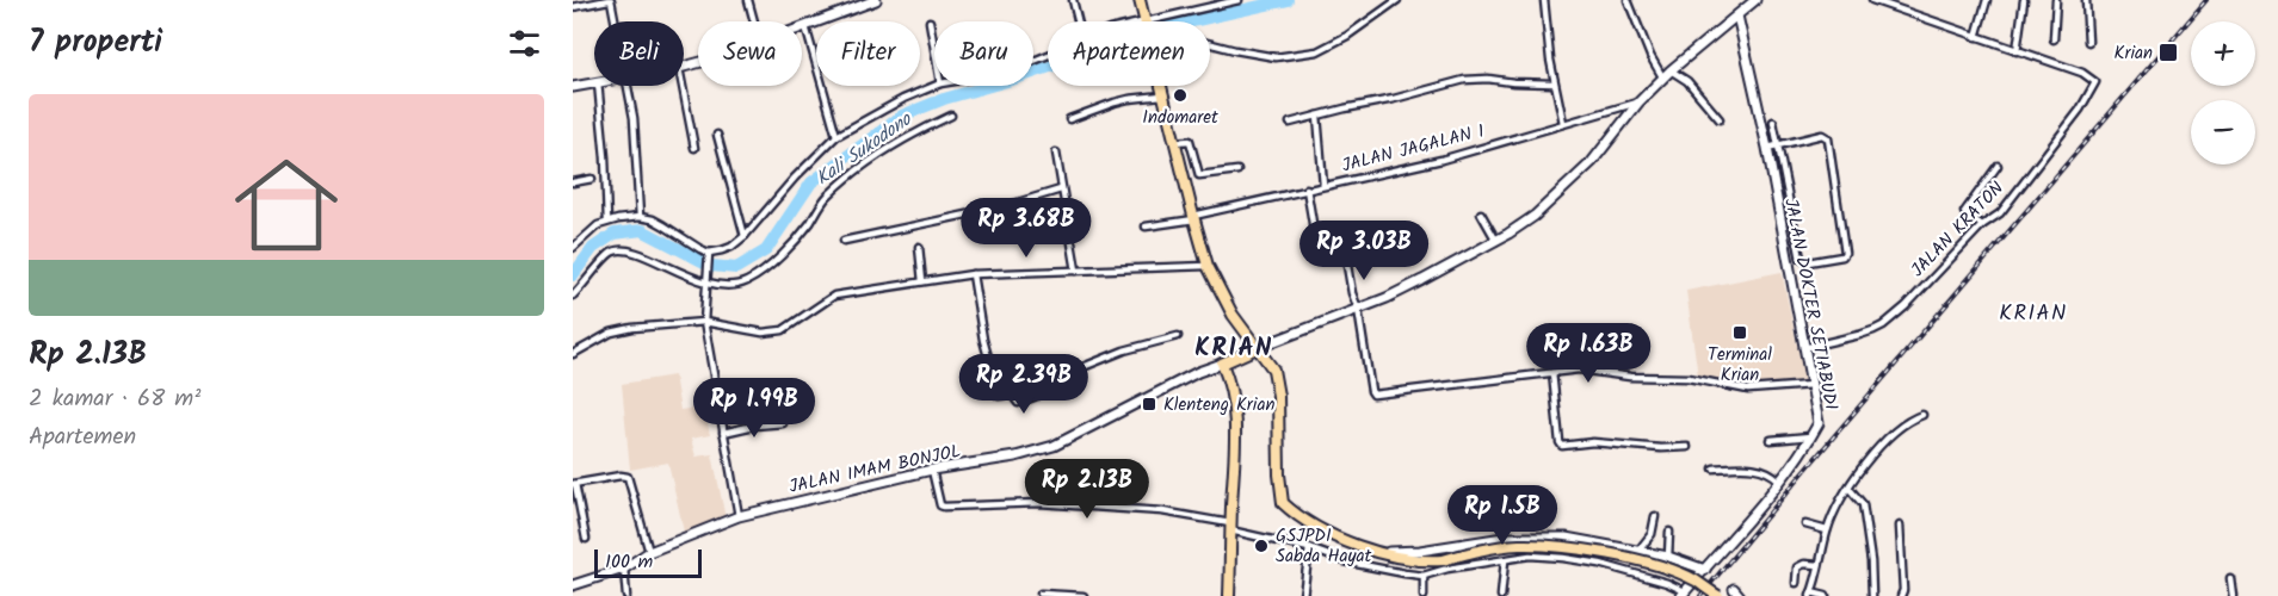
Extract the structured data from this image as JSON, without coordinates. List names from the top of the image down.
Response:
{
  "streets": {
    "main road": ["JALAN DOKTER SETIABUDI", "JALAN IMAM BONJOL"],
    "street": ["JALAN JAGALAN 1", "JALAN KRATON"]
  },
  "crossings": [
    ["JALAN KRATON", "JALAN DOKTER SETIABUDI"]
  ],
  "districts": ["KRIAN", "KRIAN"],
  "water": ["Kali Sukodono"],
  "places": {
    "transit": ["Krian", "Terminal Krian", "Klenteng Krian"],
    "other": ["Indomaret", "GSJPDI Sabda Hayat"]
  },
  "scale_bar": "100 m",
  "page": {
    "heading": "7 properti",
    "map_buttons": ["+", "−"],
    "chip": [
      "Beli",
      "Sewa",
      "Filter",
      "Baru",
      "Apartemen"
    ],
    "list": [
      {
        "name": "Rp 2.13B",
        "note": "2 kamar · 68 m² · Apartemen"
      }
    ],
    "price": [
      "Rp 3.68B",
      "Rp 3.03B",
      "Rp 1.63B",
      "Rp 2.39B",
      "Rp 1.99B",
      "Rp 2.13B",
      "Rp 1.5B"
    ],
    "scale": "100 m"
  }
}
